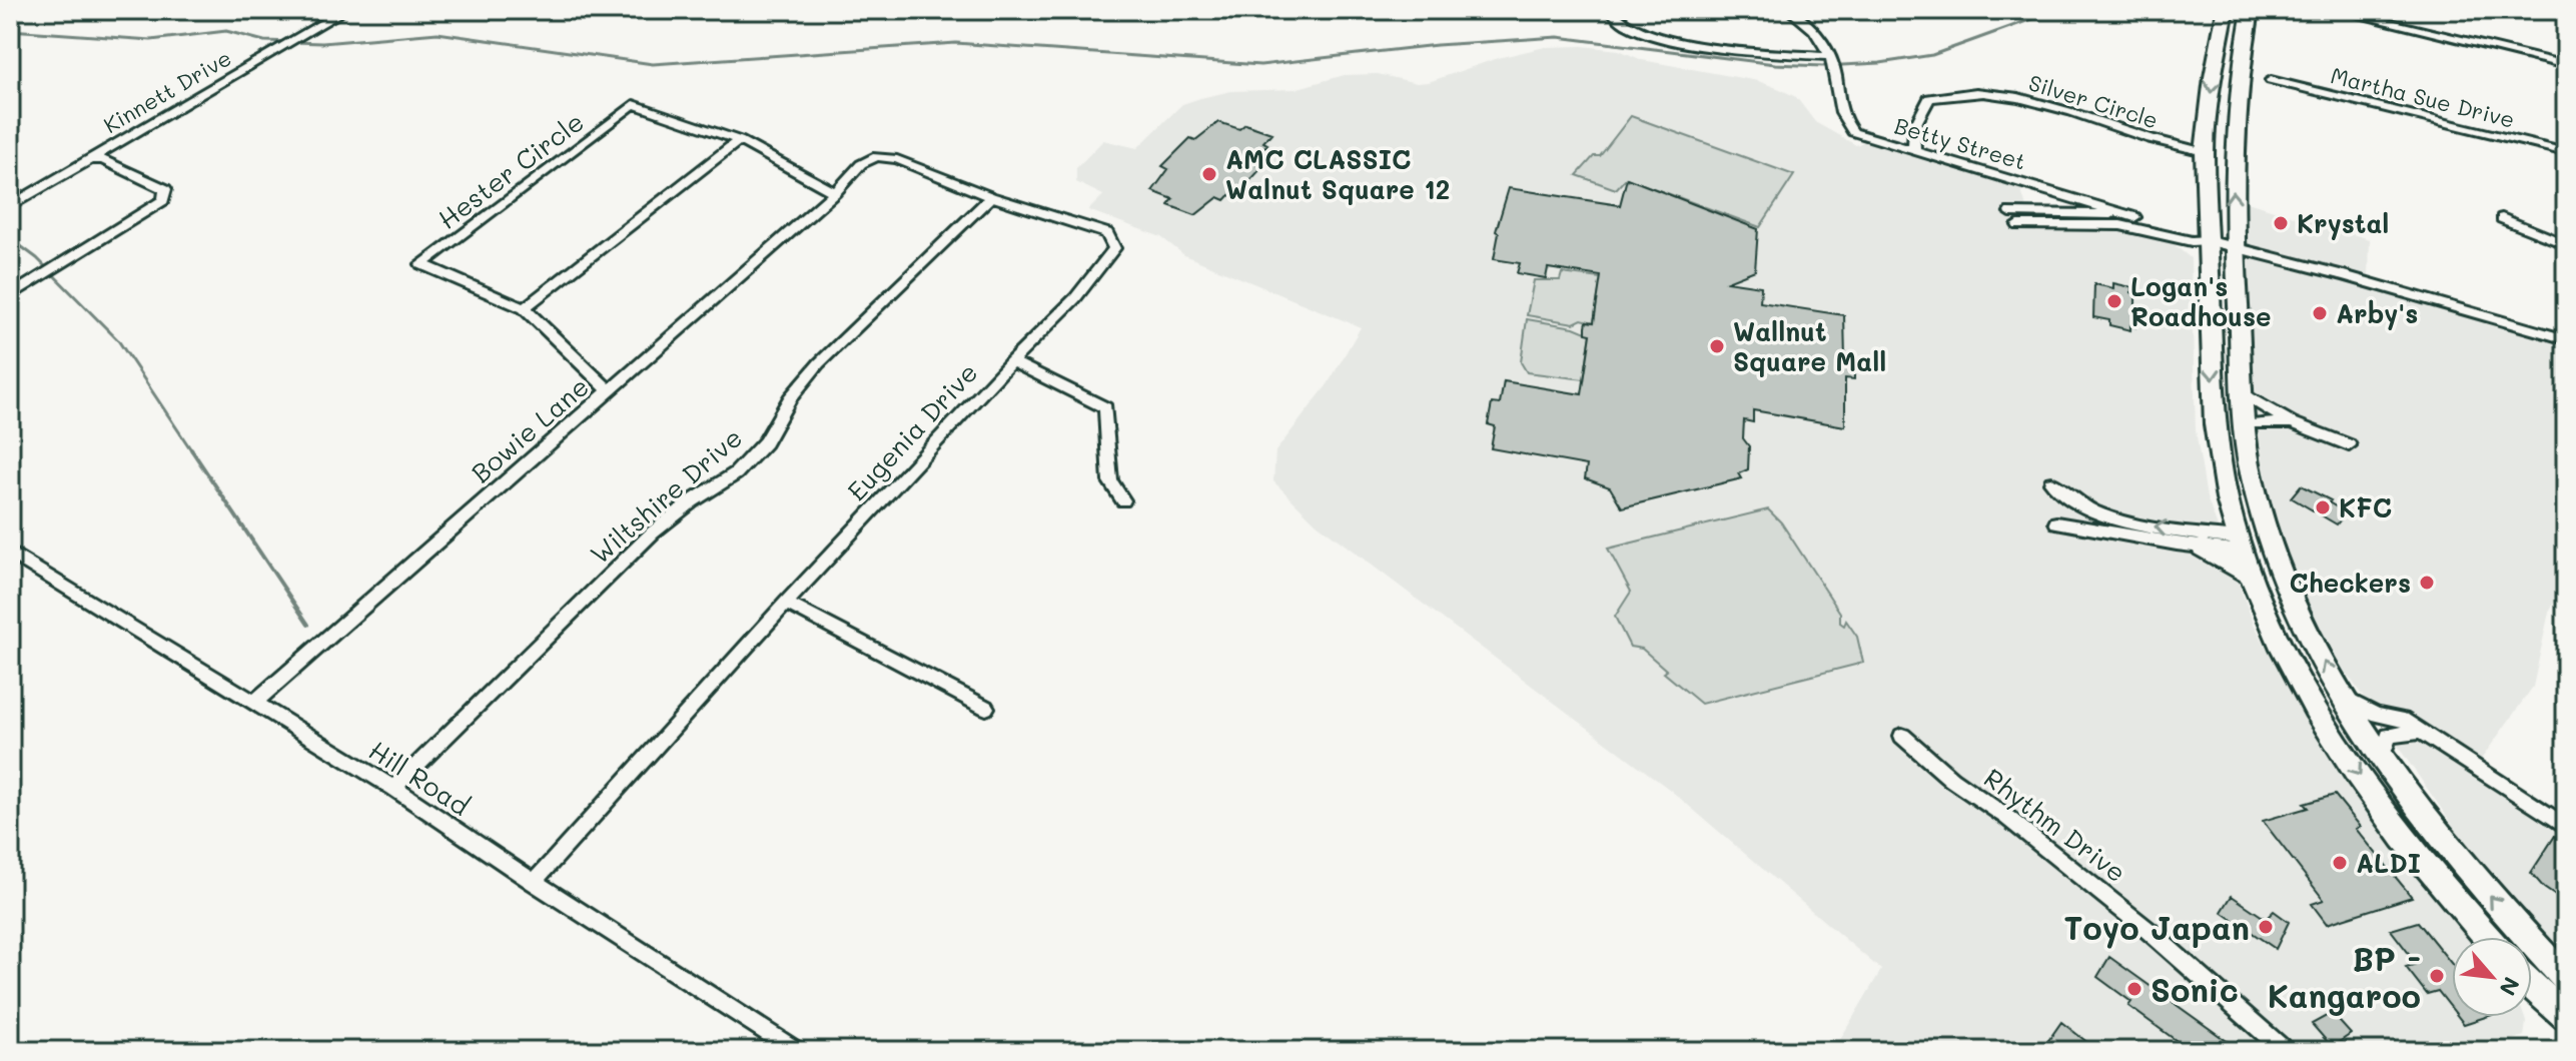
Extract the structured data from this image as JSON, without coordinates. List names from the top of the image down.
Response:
{
  "streets": {
    "street": [
      "Kinnett Drive",
      "Martha Sue Drive",
      "Silver Circle",
      "Betty Street",
      "Hester Circle",
      "Bowie Lane",
      "Eugenia Drive",
      "Wiltshire Drive",
      "Hill Road",
      "Rhythm Drive"
    ]
  },
  "crossings": [
    ["Silver Circle", "Betty Street"],
    ["Hester Circle", "Bowie Lane"],
    ["Hester Circle", "Eugenia Drive"],
    ["Bowie Lane", "Eugenia Drive"],
    ["Bowie Lane", "Hill Road"],
    ["Eugenia Drive", "Wiltshire Drive"],
    ["Eugenia Drive", "Hill Road"],
    ["Wiltshire Drive", "Hill Road"]
  ],
  "places": [
    "AMC CLASSIC Walnut Square 12",
    "Krystal",
    "Logan's Roadhouse",
    "Arby's",
    "Wallnut Square Mall",
    "KFC",
    "Checkers",
    "ALDI",
    "Toyo Japan",
    "BP - Kangaroo",
    "Sonic"
  ],
  "north": "bottom right"
}
